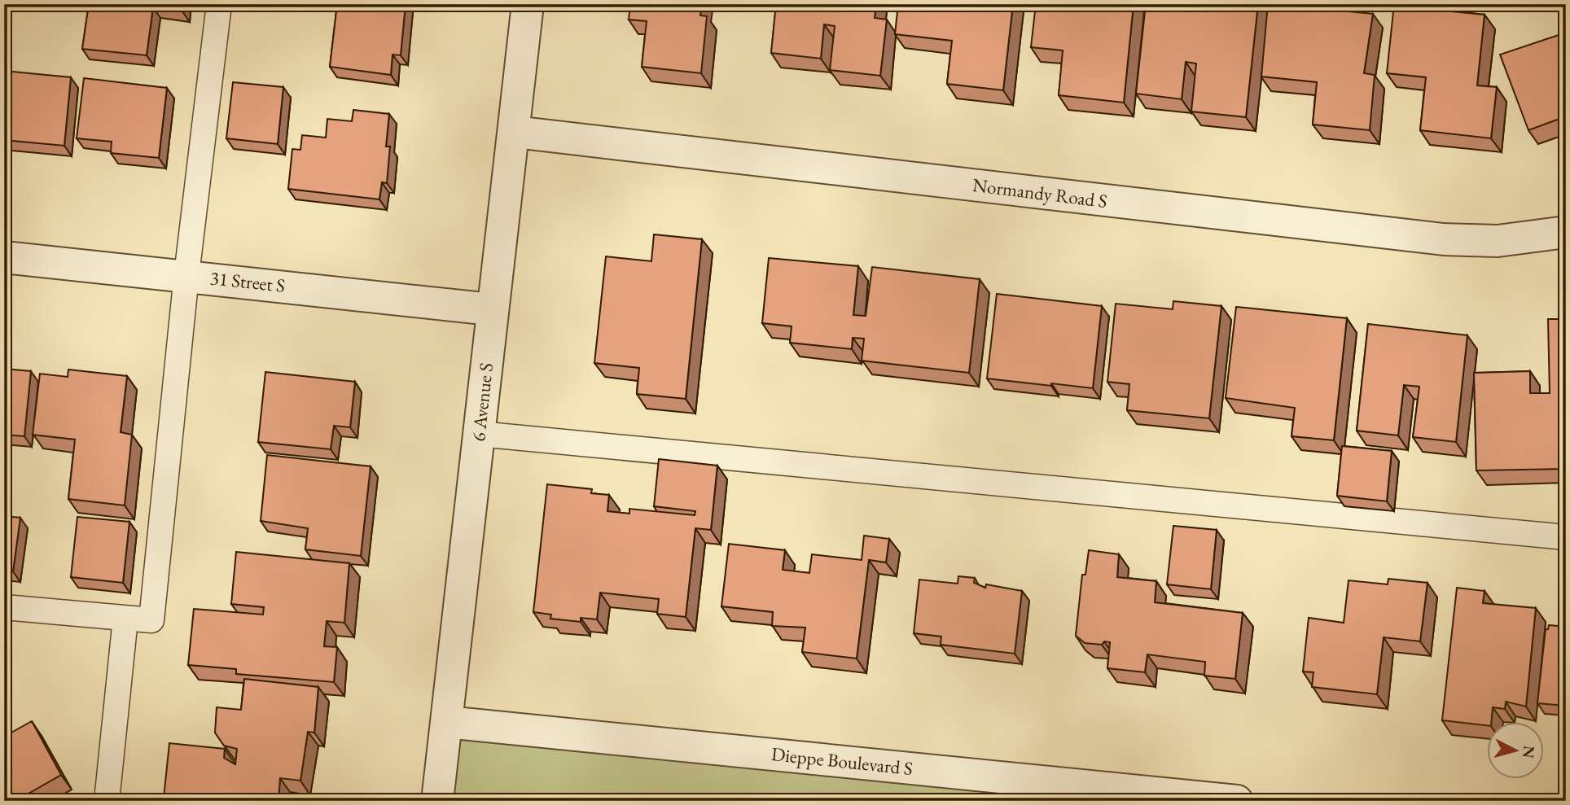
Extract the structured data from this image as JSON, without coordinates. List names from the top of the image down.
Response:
{
  "streets": {
    "street": [
      "Normandy Road S",
      "31 Street S",
      "6 Avenue S",
      "Dieppe Boulevard S"
    ]
  },
  "crossings": [
    ["Normandy Road S", "6 Avenue S"],
    ["31 Street S", "6 Avenue S"],
    ["6 Avenue S", "Dieppe Boulevard S"]
  ],
  "north": "right"
}
